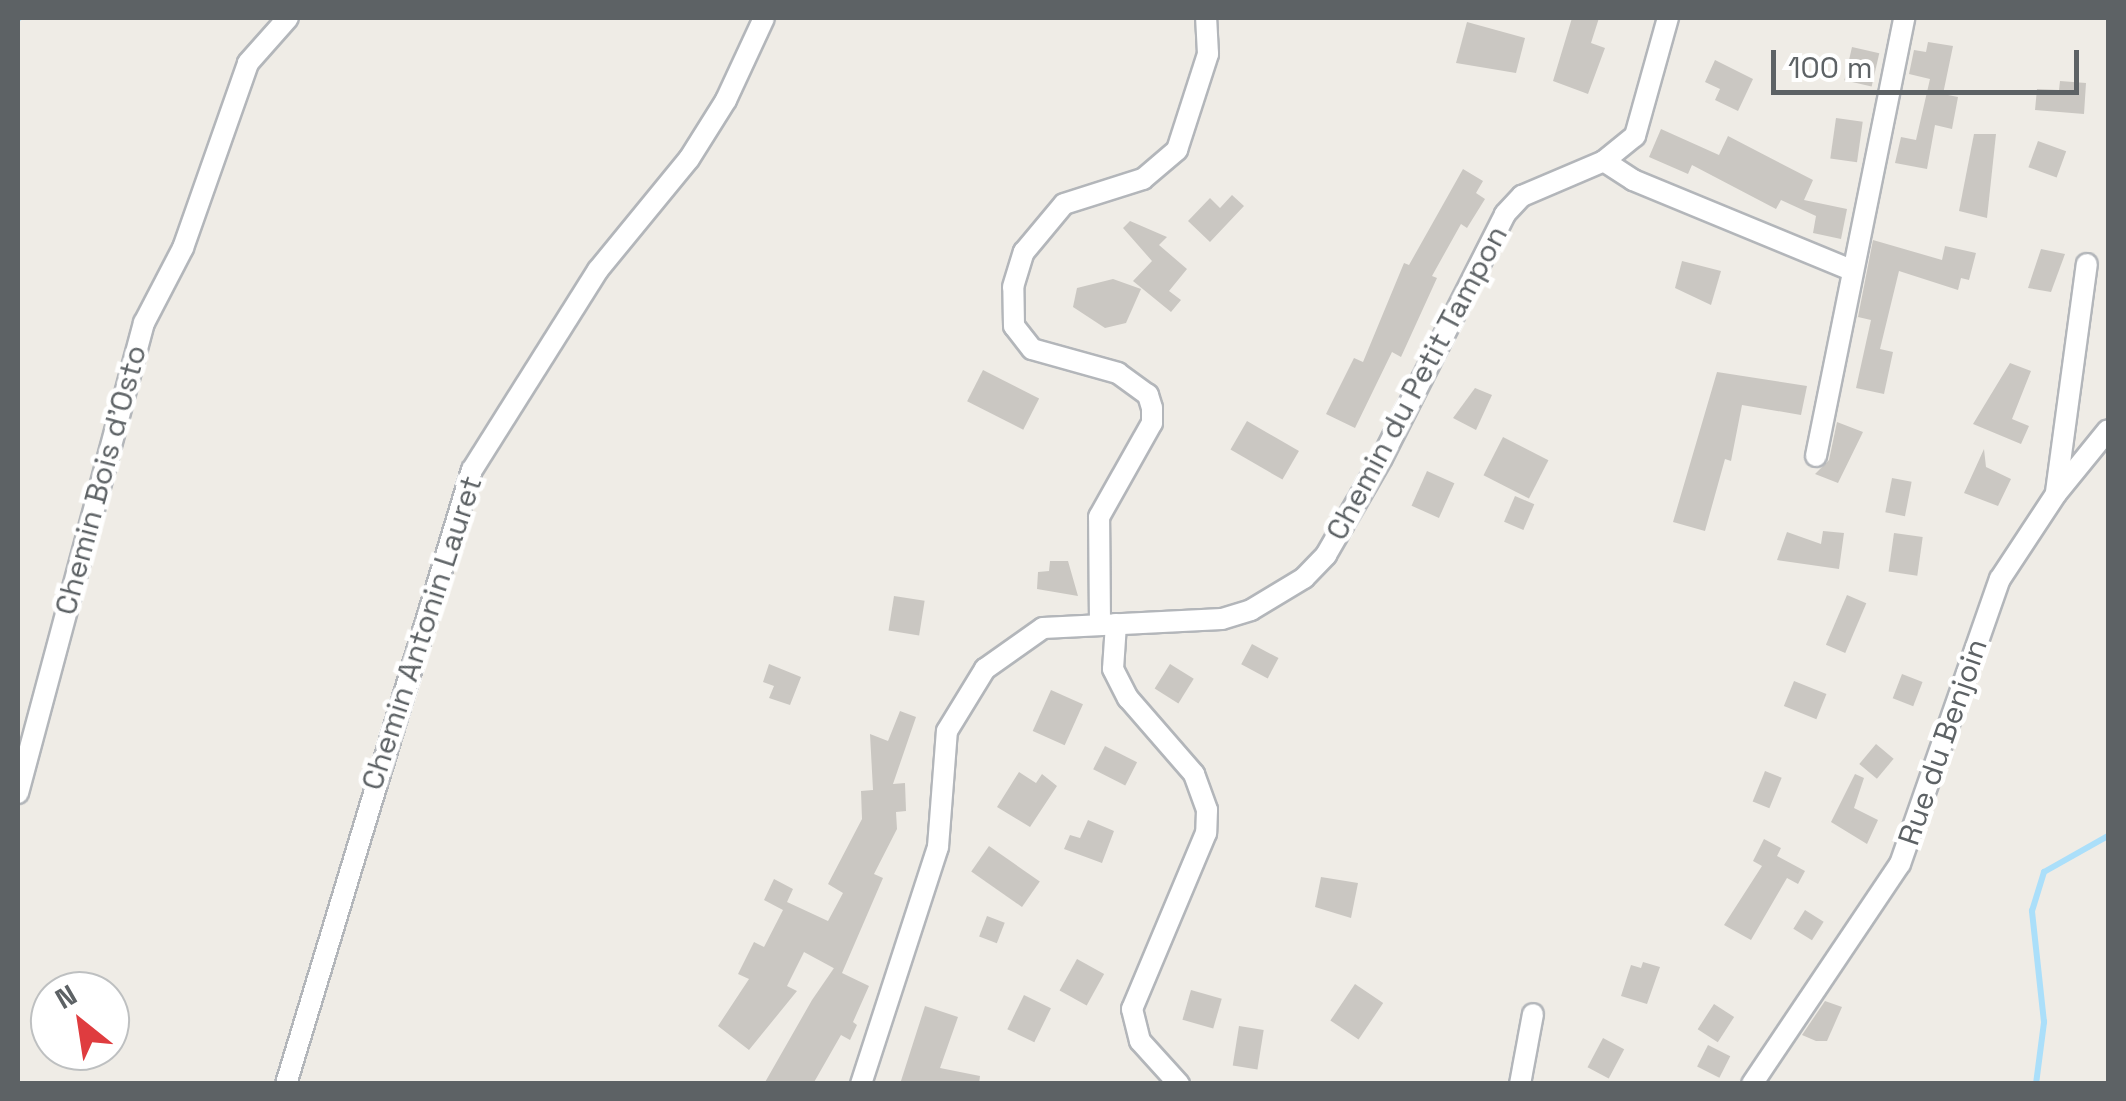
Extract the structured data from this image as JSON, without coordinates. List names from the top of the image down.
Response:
{
  "streets": {
    "street": [
      "Chemin du Petit Tampon",
      "Chemin Bois d'Osto",
      "Chemin Antonin Lauret",
      "Rue du Benjoin"
    ]
  },
  "scale_bar": "100 m",
  "north": "top left"
}
